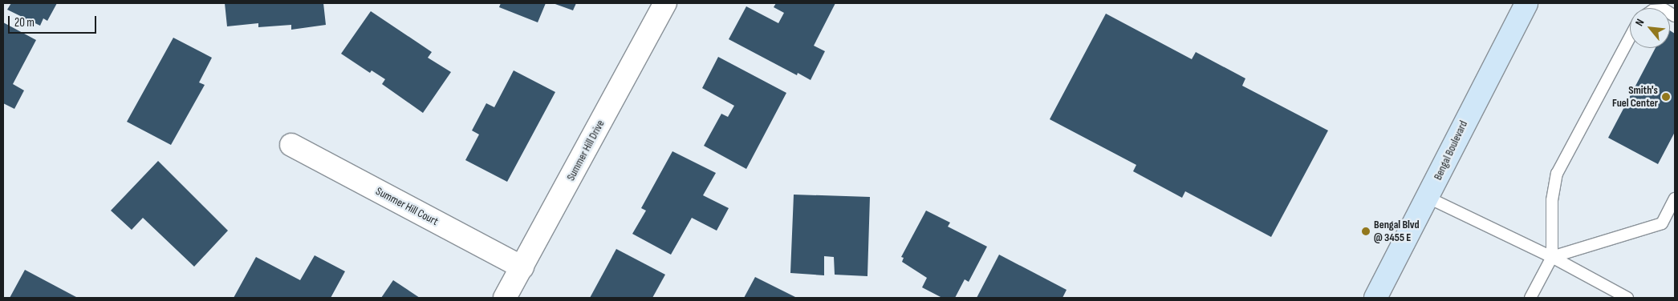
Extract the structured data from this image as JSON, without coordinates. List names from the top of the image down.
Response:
{
  "streets": {
    "main road": ["Bengal Boulevard"],
    "street": ["Summer Hill Drive", "Summer Hill Court"]
  },
  "crossings": [
    ["Summer Hill Drive", "Summer Hill Court"]
  ],
  "places": ["Smith's Fuel Center", "Bengal Blvd @ 3455 E"],
  "scale_bar": "20 m",
  "north": "top left"
}
